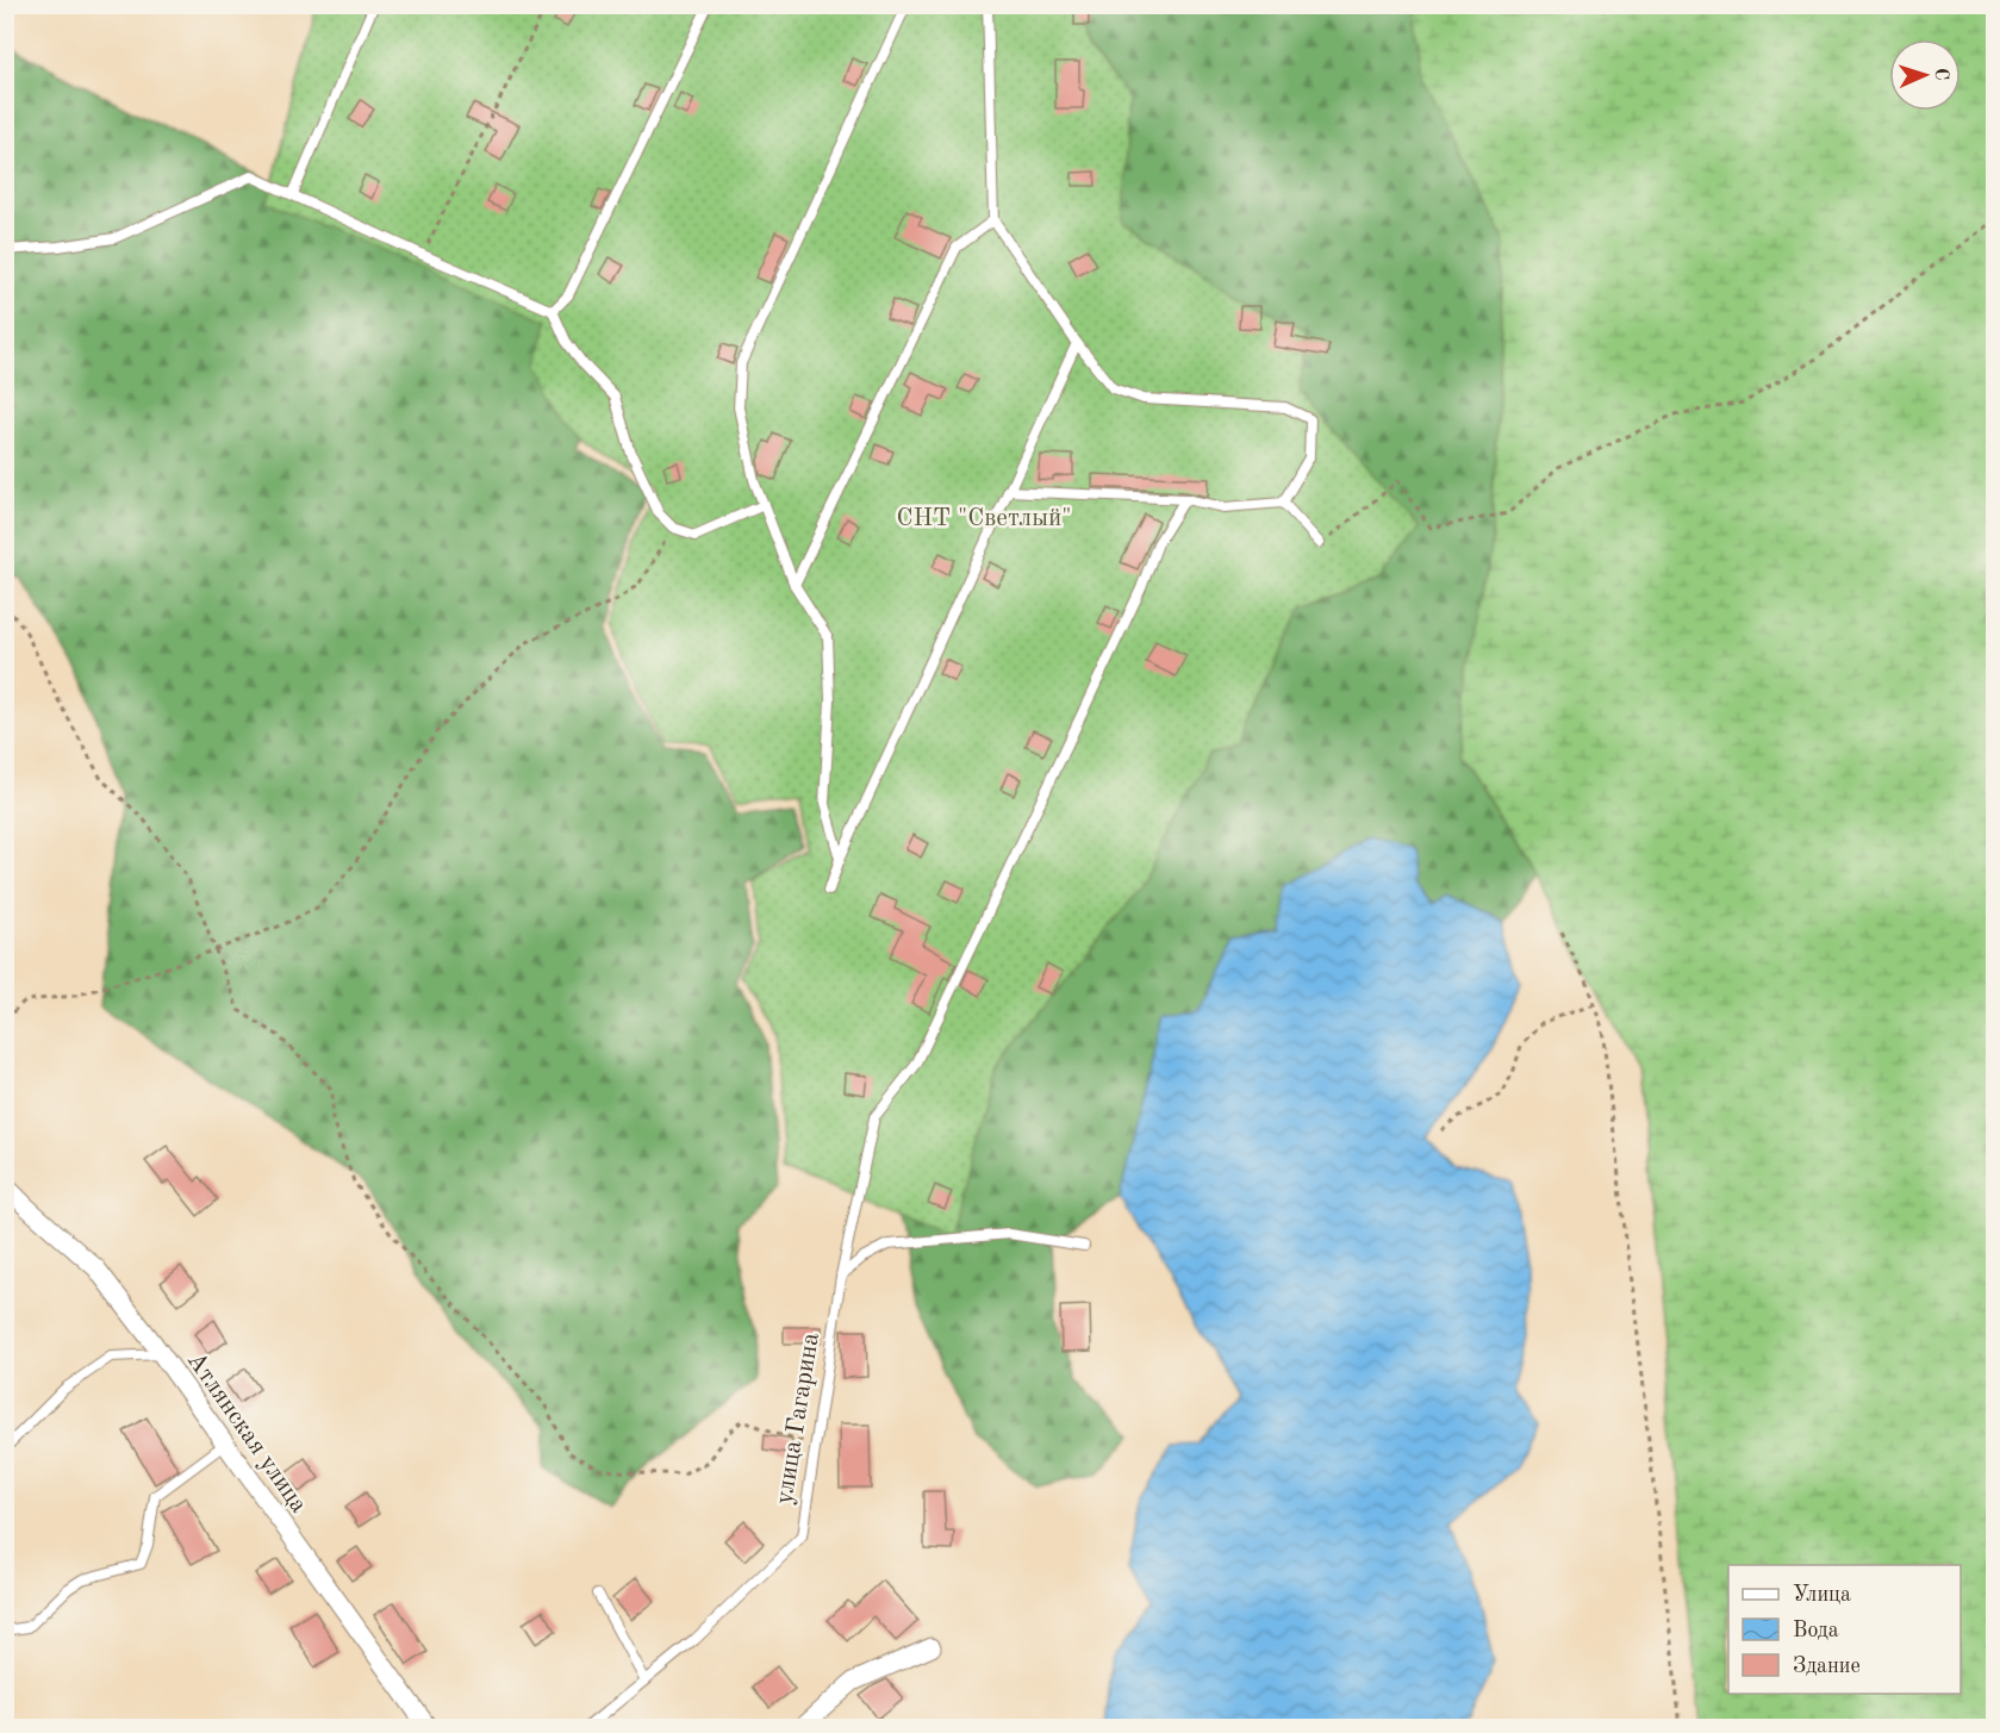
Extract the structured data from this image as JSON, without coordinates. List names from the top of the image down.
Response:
{
  "streets": {
    "street": ["Атлянская улица"],
    "lane": ["улица Гагарина"]
  },
  "parks": ["СНТ \"Светлый\""],
  "legend": ["Улица", "Вода", "Здание"],
  "north": "right"
}
